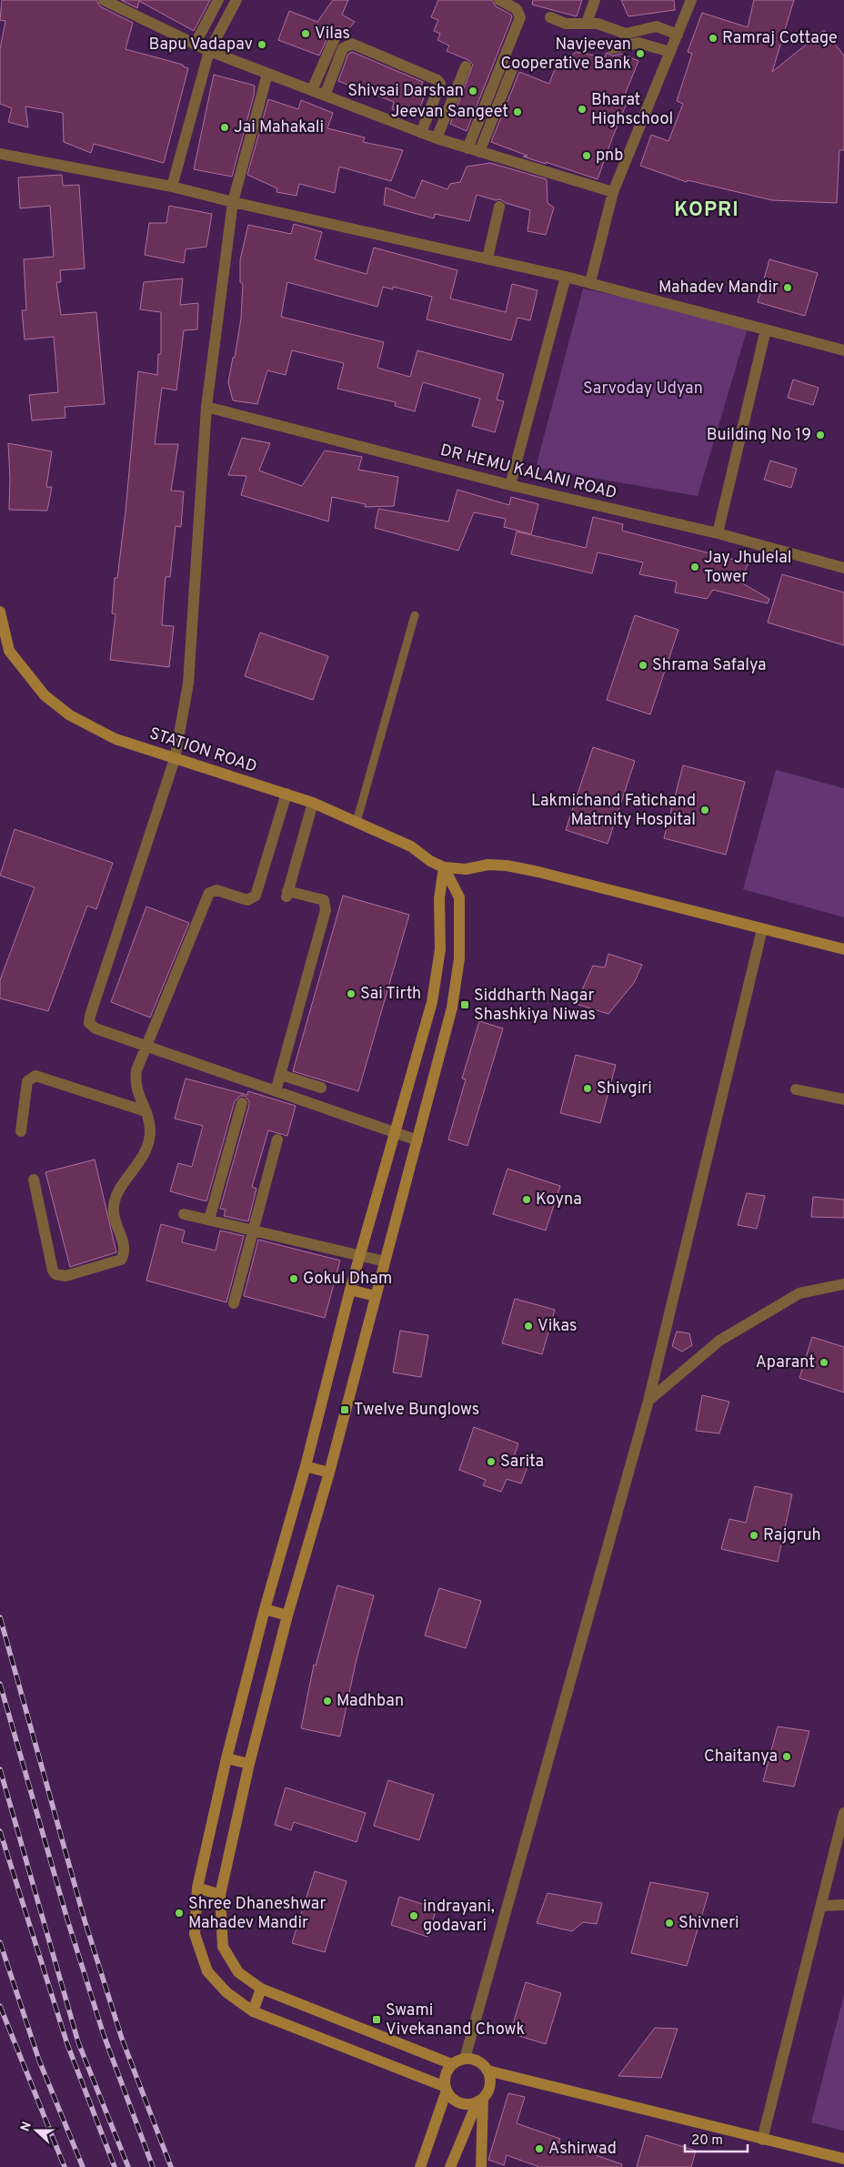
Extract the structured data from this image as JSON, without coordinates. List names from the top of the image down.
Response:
{
  "streets": {
    "main road": ["STATION ROAD"],
    "street": ["DR HEMU KALANI ROAD"]
  },
  "districts": ["KOPRI"],
  "parks": ["Sarvoday Udyan"],
  "places": {
    "other": [
      "Vilas",
      "Ramraj Cottage",
      "Bapu Vadapav",
      "Navjeevan Cooperative Bank",
      "Shivsai Darshan",
      "Bharat Highschool",
      "Jeevan Sangeet",
      "Jai Mahakali",
      "pnb",
      "Mahadev Mandir",
      "Building No 19",
      "Jay Jhulelal Tower",
      "Shrama Safalya",
      "Lakmichand Fatichand Matrnity Hospital",
      "Sai Tirth",
      "Shivgiri",
      "Koyna",
      "Gokul Dham",
      "Vikas",
      "Aparant",
      "Sarita",
      "Rajgruh",
      "Madhban",
      "Chaitanya",
      "Shree Dhaneshwar Mahadev Mandir",
      "indrayani, godavari",
      "Shivneri",
      "Ashirwad"
    ],
    "transit": ["Siddharth Nagar Shashkiya Niwas", "Twelve Bunglows", "Swami Vivekanand Chowk"]
  },
  "scale_bar": "20 m",
  "north": "left"
}
